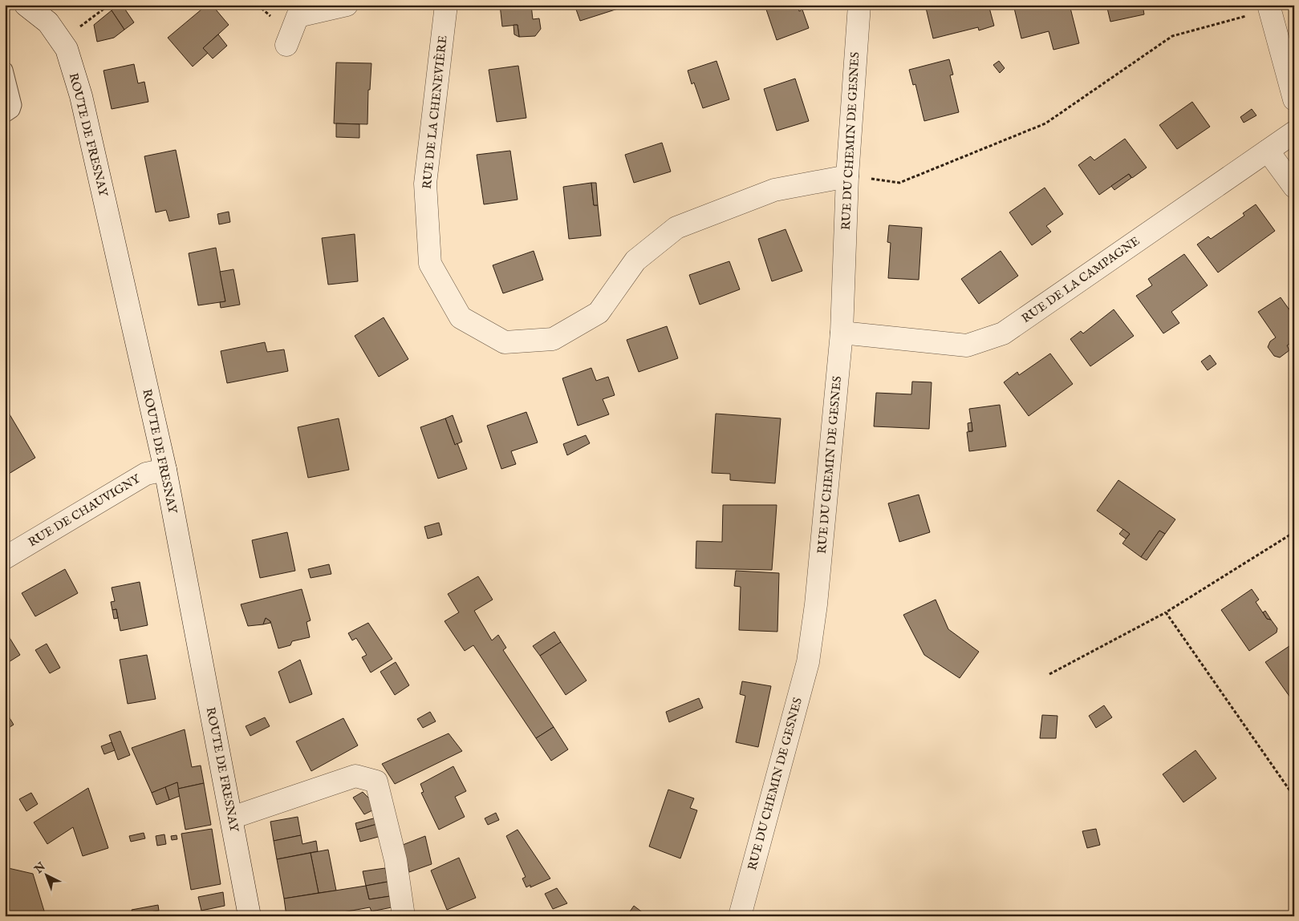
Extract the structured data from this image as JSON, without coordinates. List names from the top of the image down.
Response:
{
  "streets": {
    "street": [
      "RUE DE LA CHENEVIÈRE",
      "ROUTE DE FRESNAY",
      "RUE DU CHEMIN DE GESNES",
      "RUE DE LA CAMPAGNE",
      "RUE DE CHAUVIGNY"
    ]
  },
  "crossings": [
    ["RUE DE LA CHENEVIÈRE", "RUE DU CHEMIN DE GESNES"],
    ["ROUTE DE FRESNAY", "RUE DE CHAUVIGNY"],
    ["RUE DU CHEMIN DE GESNES", "RUE DE LA CAMPAGNE"]
  ],
  "north": "top left"
}
